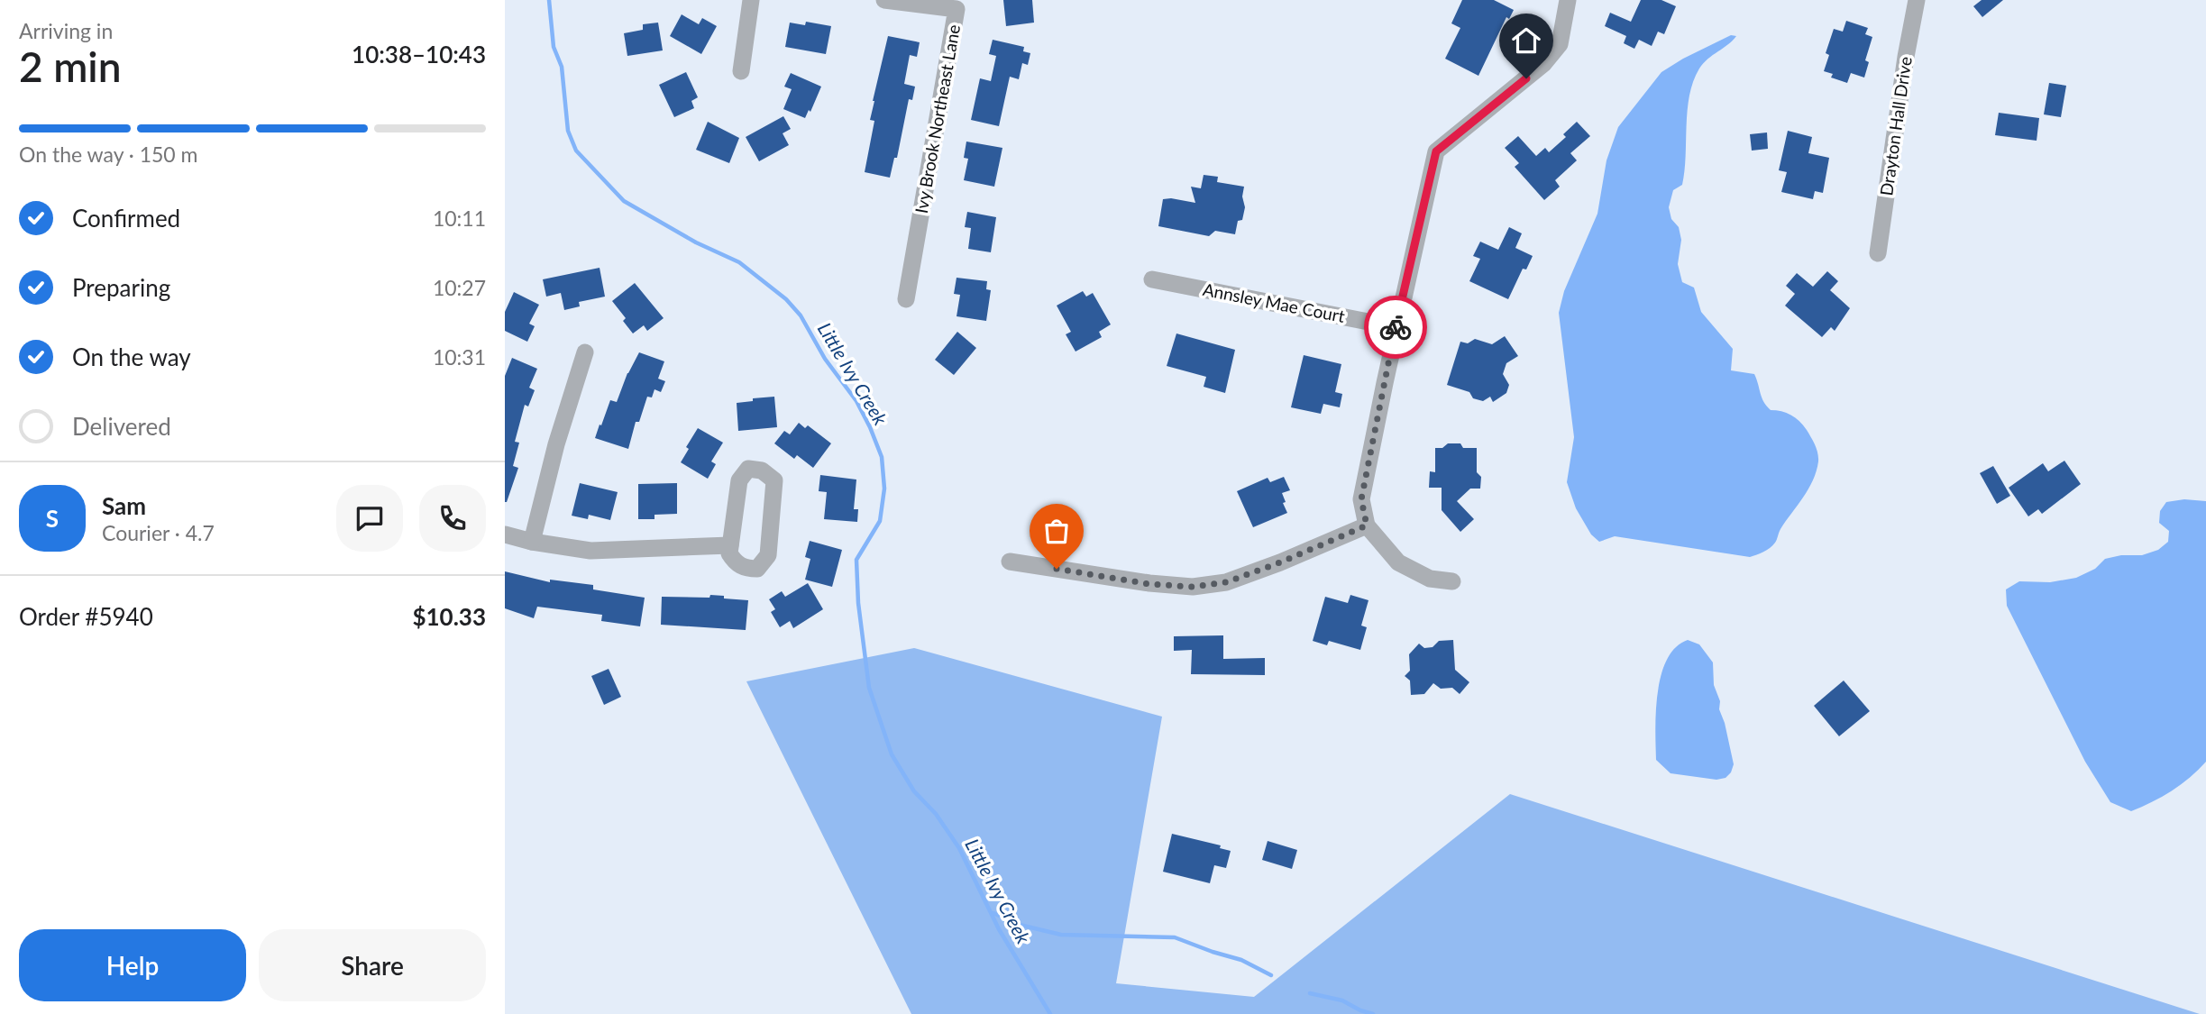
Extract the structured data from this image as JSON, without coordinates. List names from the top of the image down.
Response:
{
  "streets": {
    "street": ["Ivy Brook Northeast Lane", "Drayton Hall Drive", "Annsley Mae Court"]
  },
  "water": ["Little Ivy Creek"],
  "page": {
    "heading": ["2 min", "Arriving in", "10:38–10:43"],
    "panel": [
      "Sam",
      "Courier · 4.7",
      "Order #5940",
      "$10.33"
    ],
    "bar": "On the way · 150 m",
    "list": [
      ["Confirmed", "10:11"],
      ["Preparing", "10:27"],
      ["On the way", "10:31"],
      "Delivered"
    ],
    "round": "S",
    "buttons": ["Help", "Share"]
  }
}
